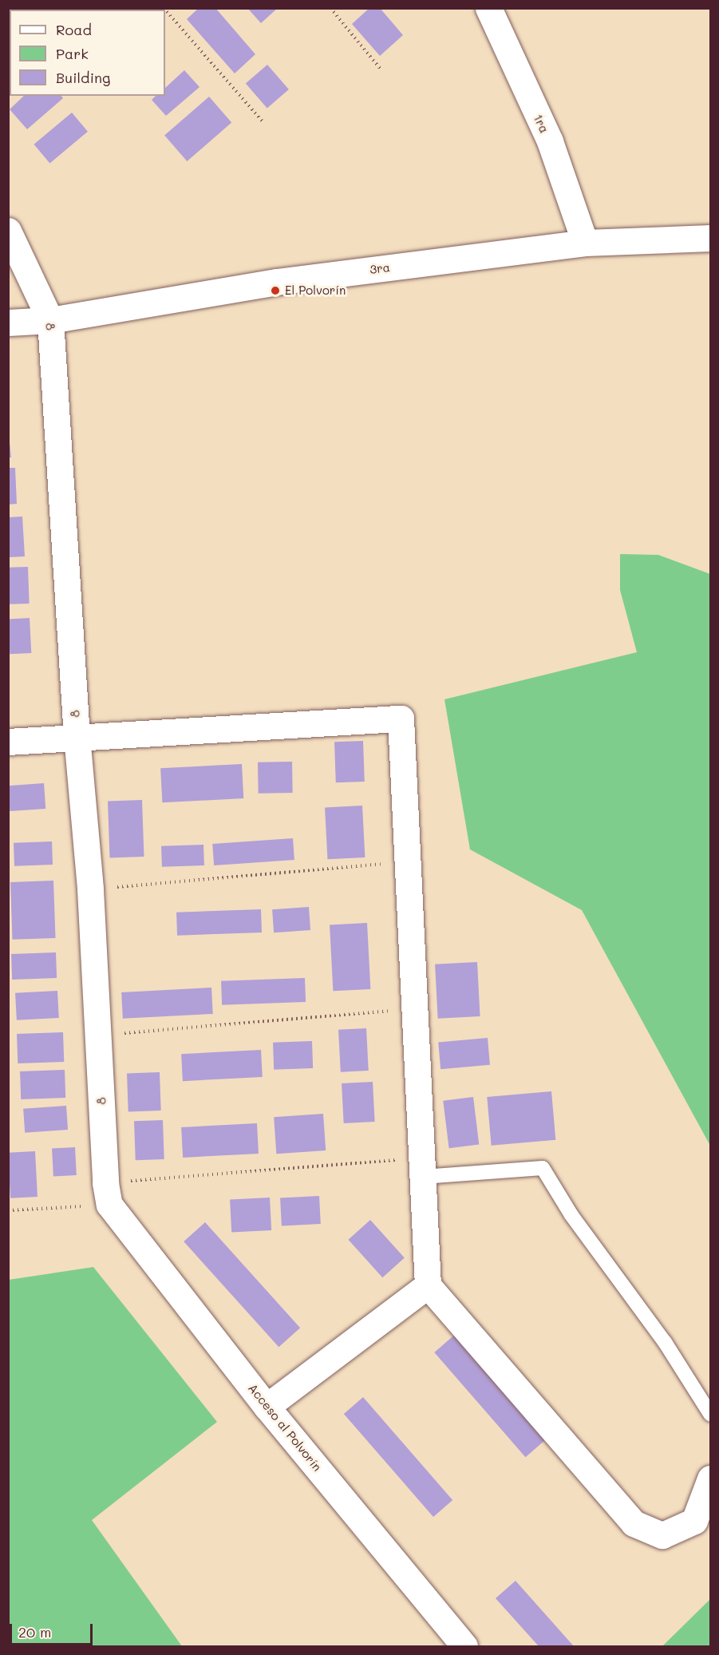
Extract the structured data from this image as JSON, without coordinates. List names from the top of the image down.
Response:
{
  "streets": {
    "street": [
      "1ra",
      "3ra",
      "8",
      "Acceso al Polvorín"
    ]
  },
  "crossings": [
    ["1ra", "3ra"],
    ["3ra", "8"],
    ["8", "Acceso al Polvorín"]
  ],
  "places": ["El Polvorín"],
  "legend": ["Road", "Park", "Building"],
  "scale_bar": "20 m"
}
